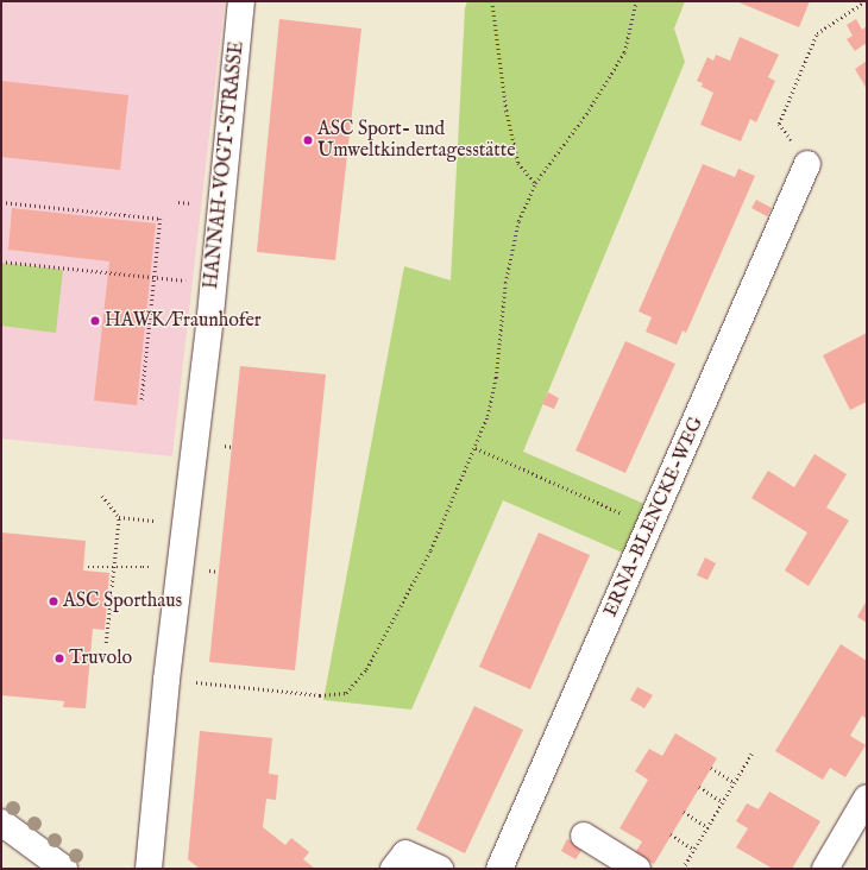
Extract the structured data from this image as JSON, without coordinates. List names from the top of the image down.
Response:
{
  "streets": {
    "street": ["HANNAH-VOGT-STRASSE", "ERNA-BLENCKE-WEG"]
  },
  "places": [
    "ASC Sport- und Umweltkindertagesstätte",
    "HAWK/Fraunhofer",
    "ASC Sporthaus",
    "Truvolo"
  ]
}
